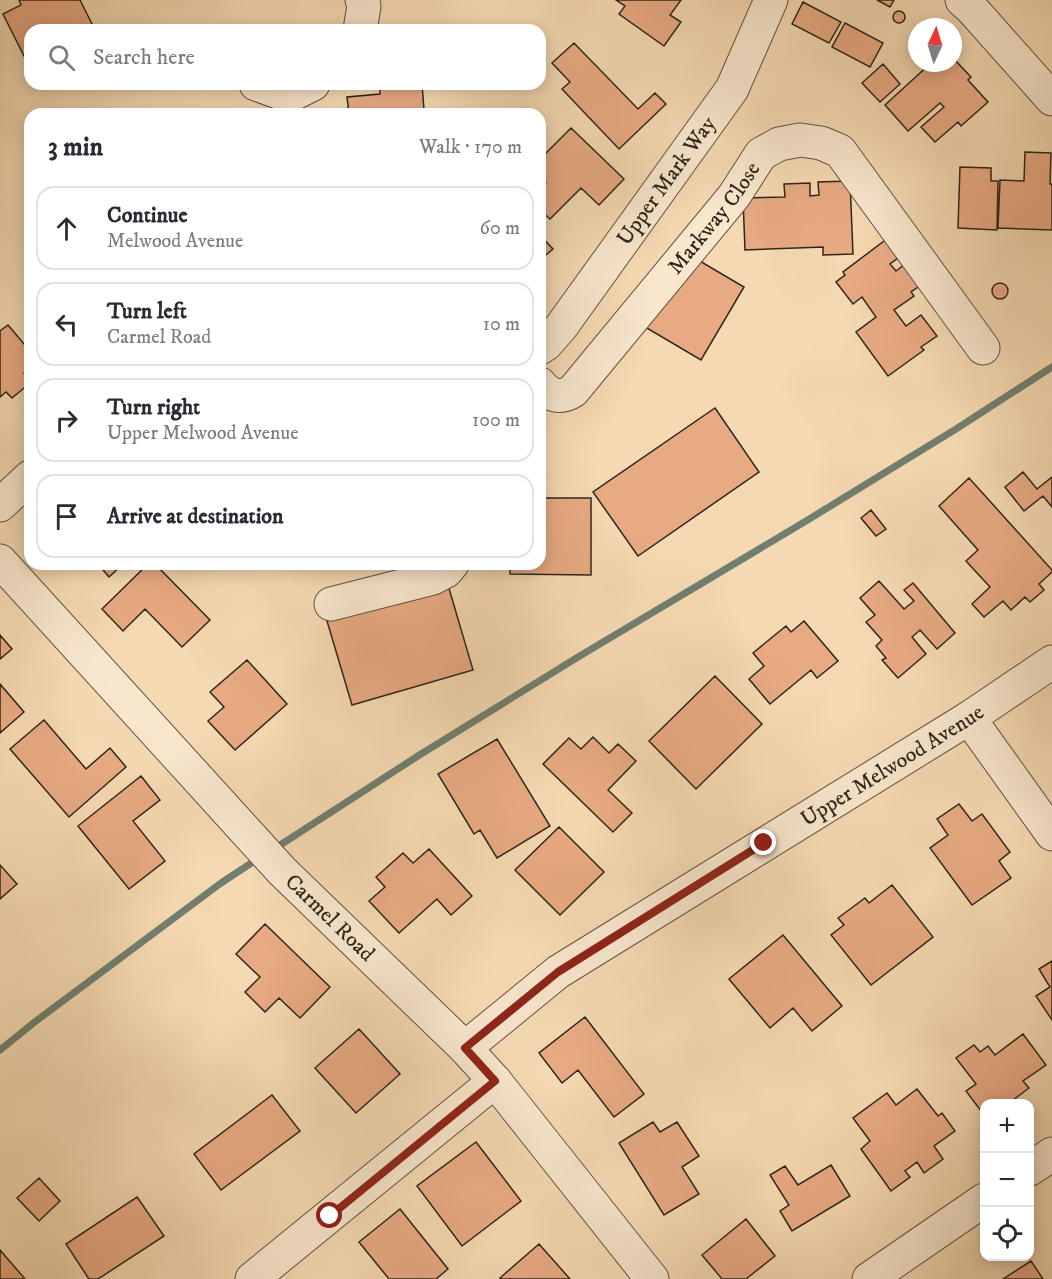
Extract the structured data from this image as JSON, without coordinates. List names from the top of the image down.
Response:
{
  "streets": {
    "street": [
      "Upper Mark Way",
      "Markway Close",
      "Upper Melwood Avenue",
      "Carmel Road"
    ]
  },
  "crossings": [
    ["Upper Melwood Avenue", "Carmel Road"]
  ],
  "north": "top",
  "page": {
    "search": "Search here",
    "heading": ["3 min", "Walk · 170 m"],
    "list": [
      ["Continue", "Melwood Avenue", "60 m"],
      ["Turn left", "Carmel Road", "10 m"],
      ["Turn right", "Upper Melwood Avenue", "100 m"],
      "Arrive at destination"
    ],
    "map_buttons": ["+", "−"]
  }
}
